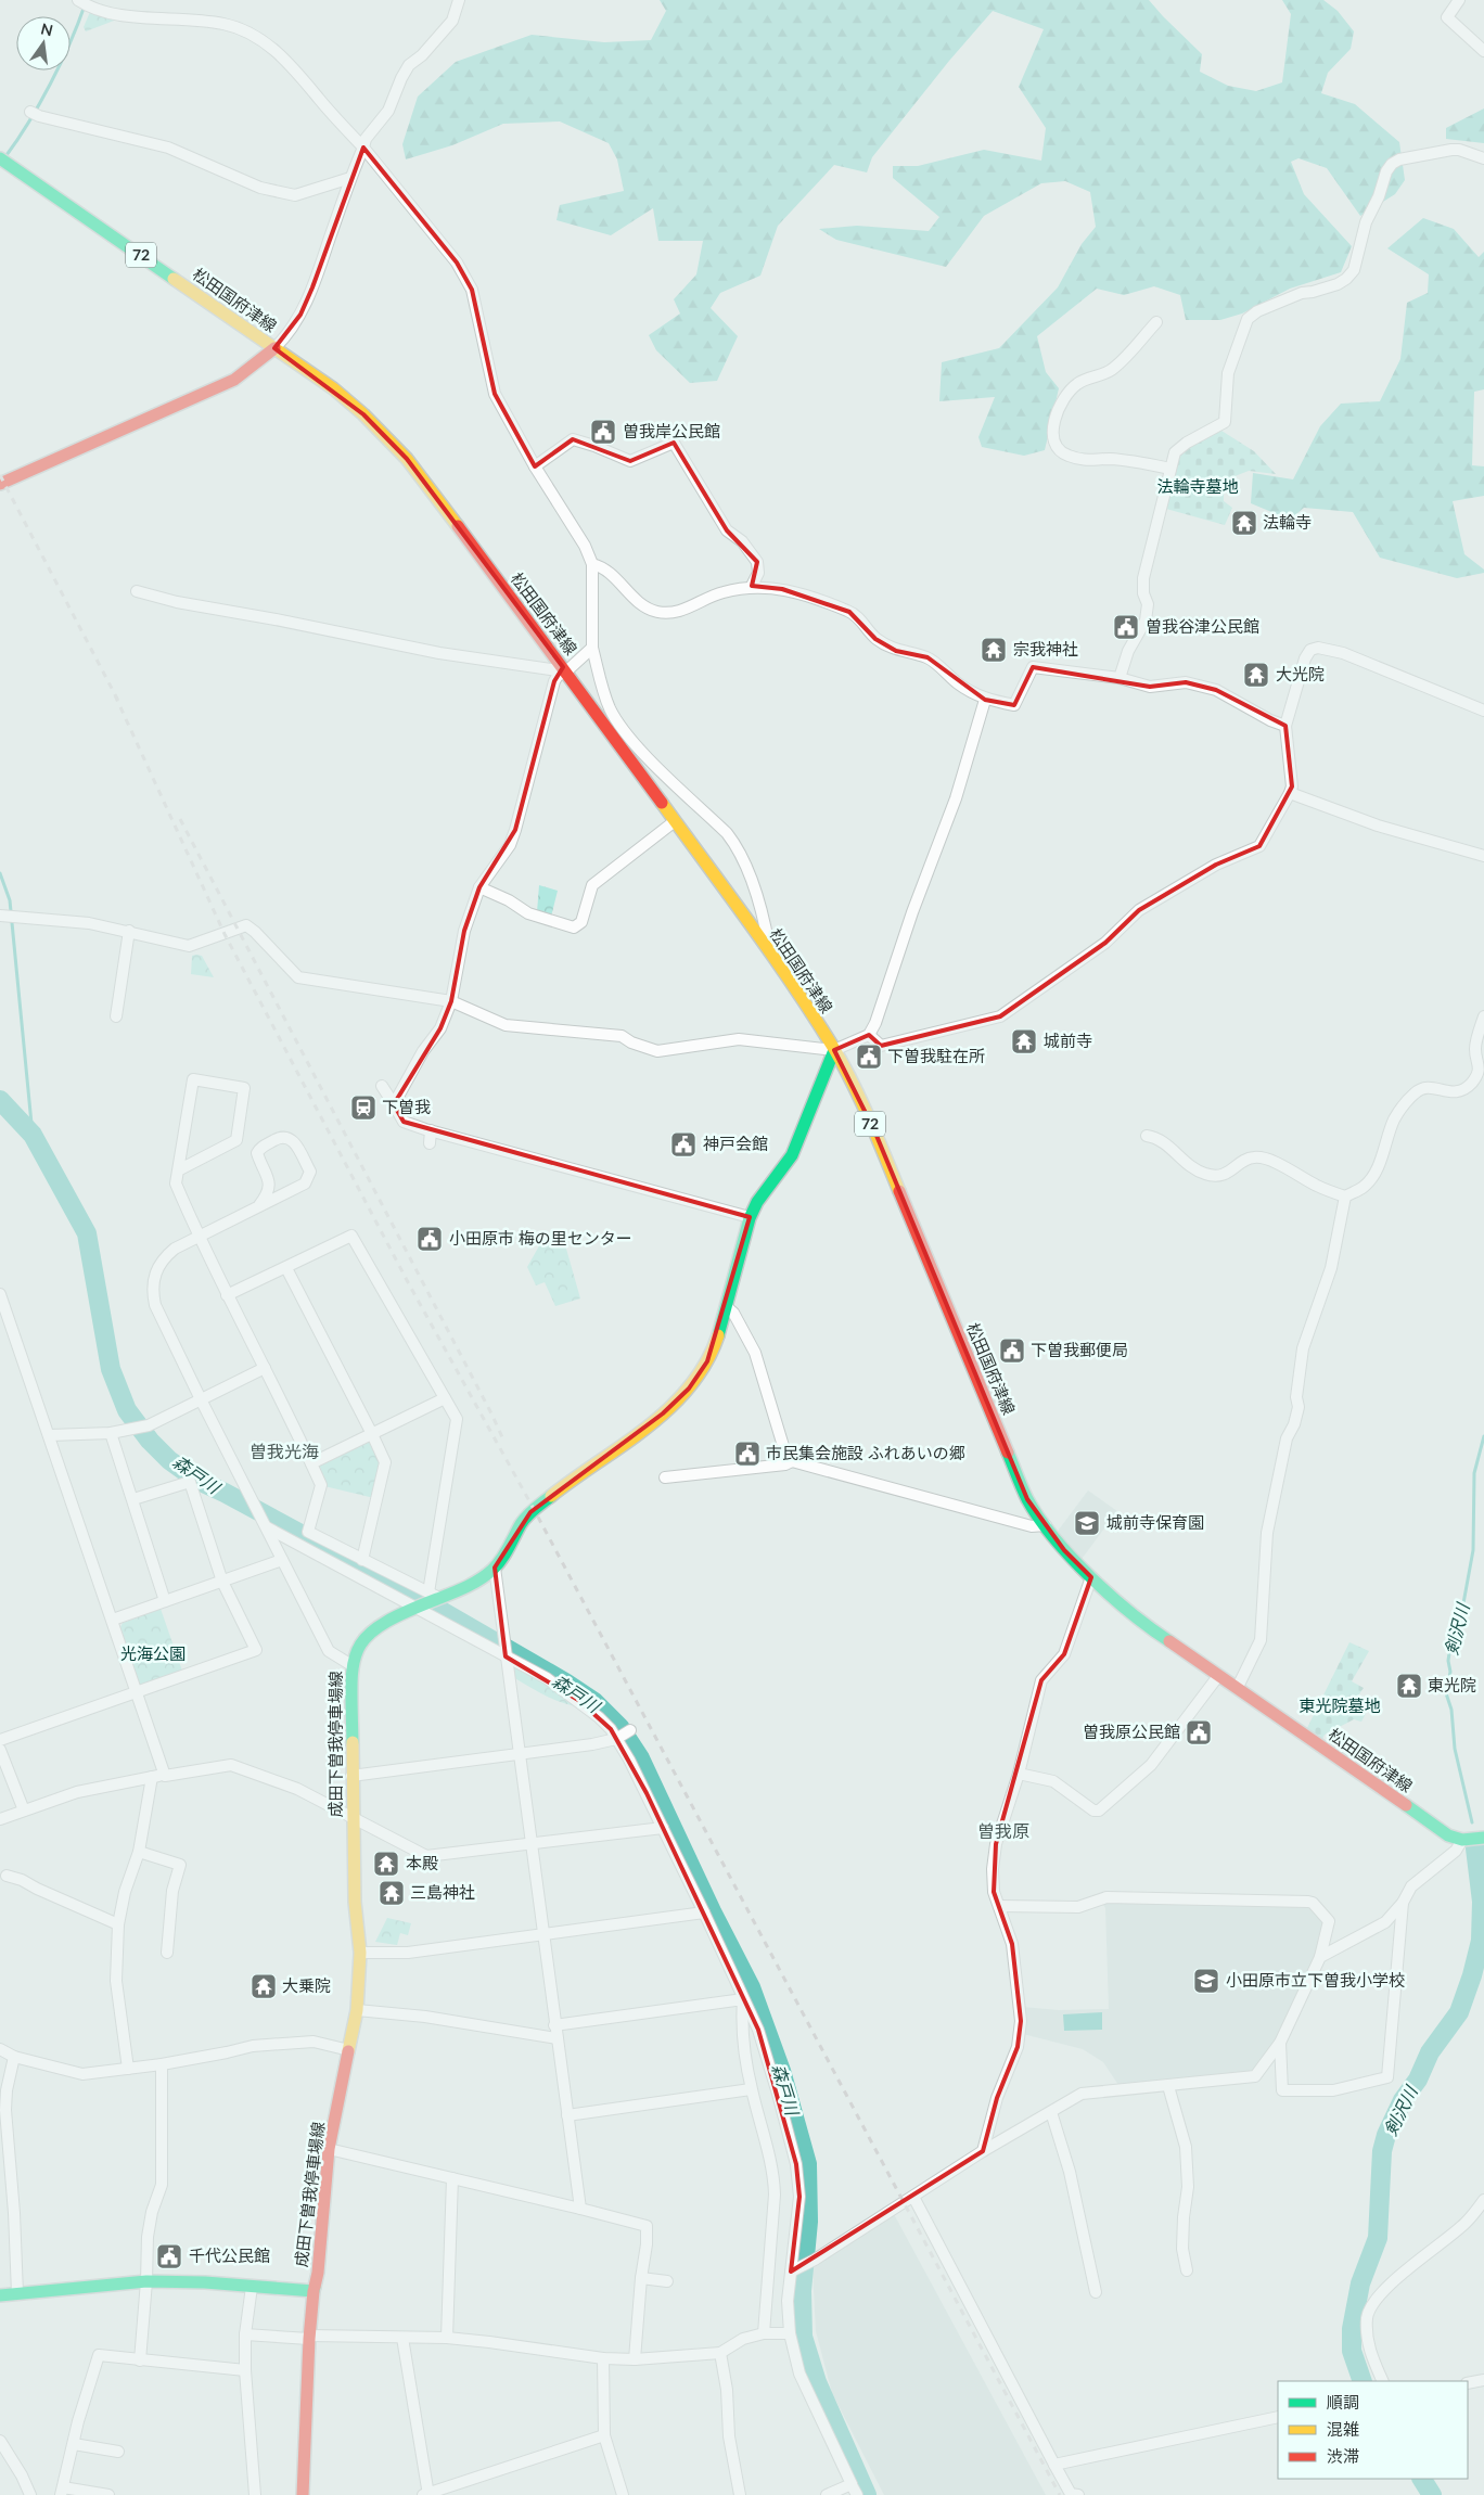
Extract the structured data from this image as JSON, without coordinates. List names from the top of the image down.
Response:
{
  "streets": {
    "main road": ["72", "松田国府津線", "成田下曽我停車場線"]
  },
  "crossings": [
    ["松田国府津線", "成田下曽我停車場線"]
  ],
  "districts": ["曽我光海", "曽我原"],
  "water": ["森戸川", "剣沢川"],
  "parks": ["法輪寺墓地", "光海公園", "東光院墓地"],
  "places": {
    "public building": [
      "曽我岸公民館",
      "曽我谷津公民館",
      "下曽我駐在所",
      "神戸会館",
      "小田原市 梅の里センター",
      "下曽我郵便局",
      "市民集会施設 ふれあいの郷",
      "曽我原公民館",
      "千代公民館"
    ],
    "temple": [
      "法輪寺",
      "宗我神社",
      "大光院",
      "城前寺",
      "東光院",
      "本殿",
      "三島神社",
      "大乗院"
    ],
    "station": ["下曽我"],
    "school or university": ["城前寺保育園", "小田原市立下曽我小学校"]
  },
  "legend": ["順調", "混雑", "渋滞"],
  "north": "top"
}
